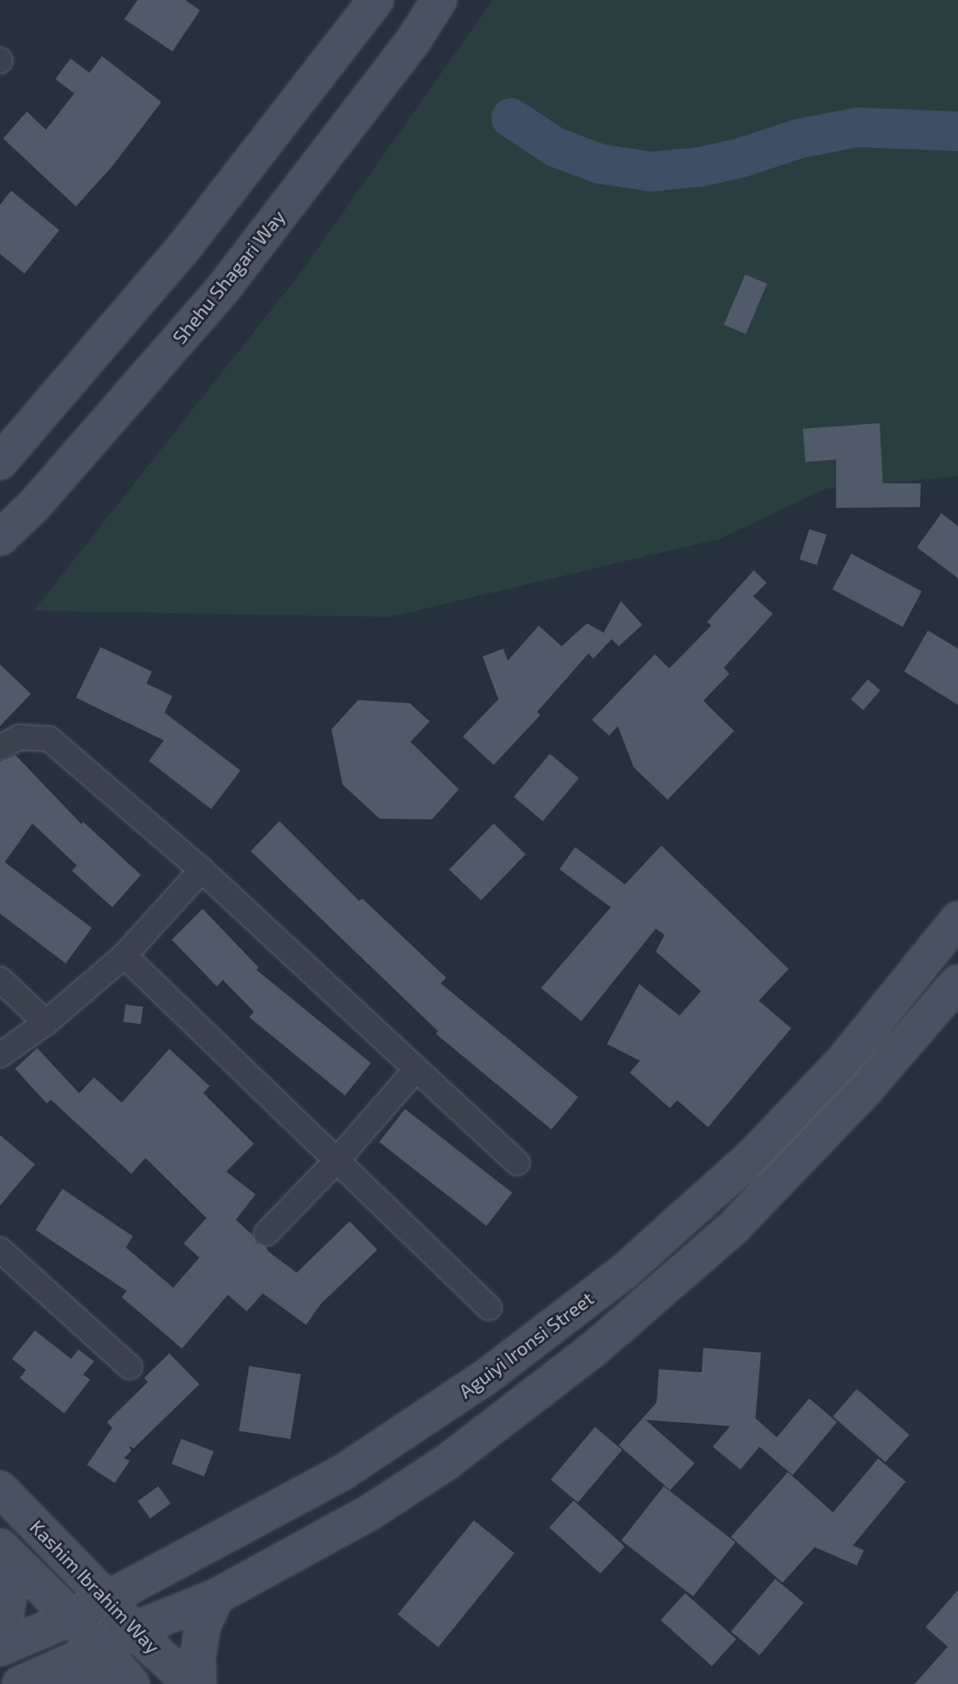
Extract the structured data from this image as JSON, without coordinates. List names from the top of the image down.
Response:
{
  "streets": {
    "main road": ["Shehu Shagari Way", "Aguiyi Ironsi Street", "Kashim Ibrahim Way"]
  },
  "crossings": [
    ["Aguiyi Ironsi Street", "Kashim Ibrahim Way"]
  ]
}
